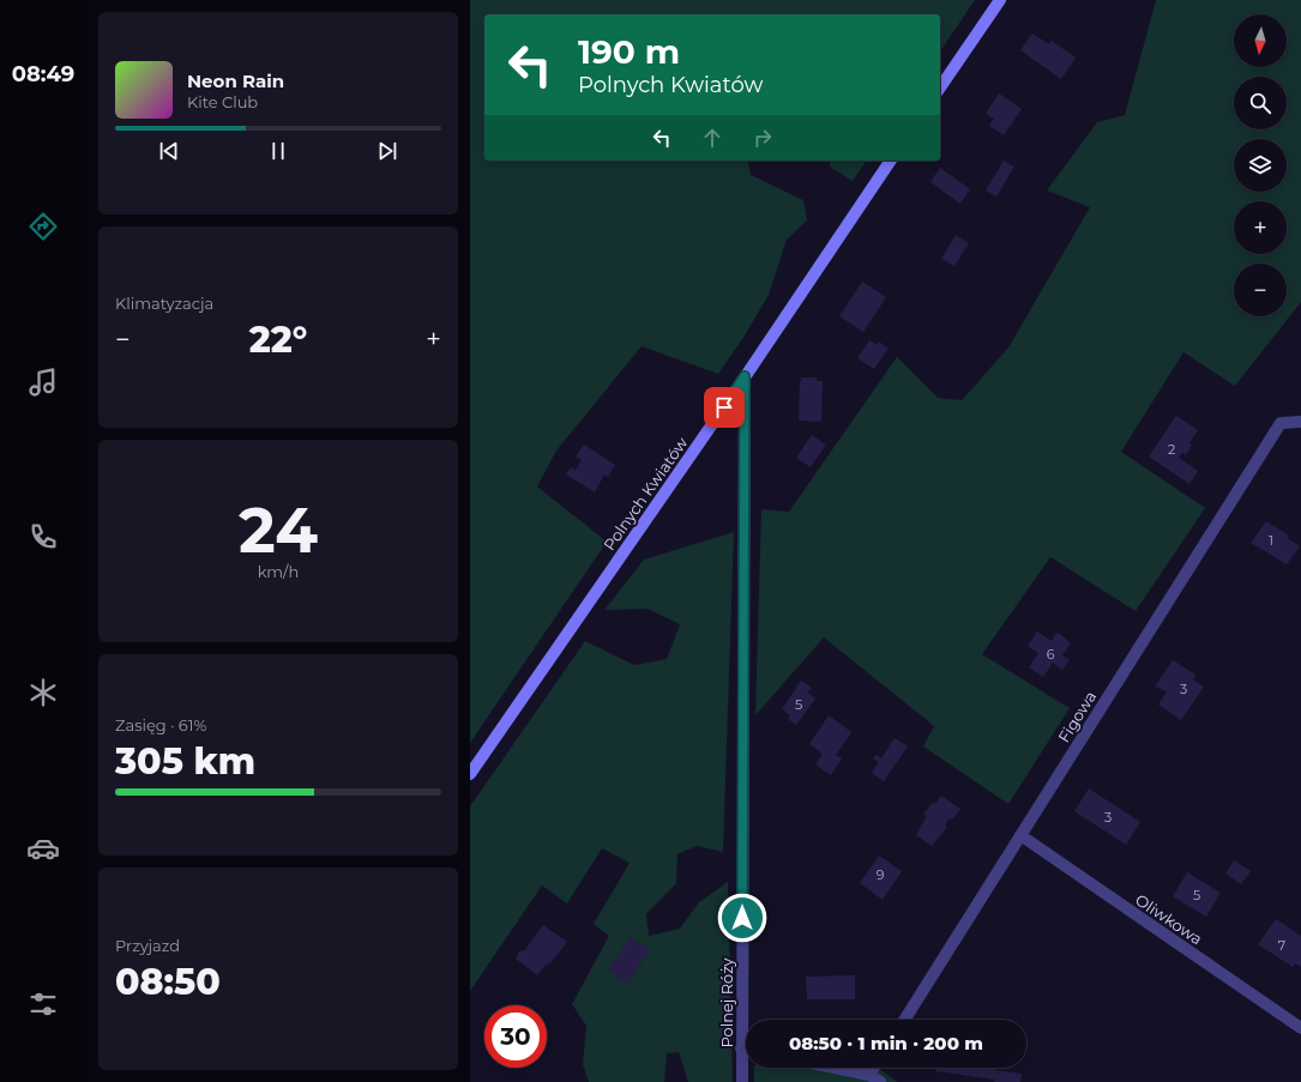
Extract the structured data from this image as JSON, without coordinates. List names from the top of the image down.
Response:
{
  "streets": {
    "street": [
      "Polnych Kwiatów",
      "Figowa",
      "Oliwkowa",
      "Polnej Róży"
    ]
  },
  "crossings": [
    ["Polnych Kwiatów", "Polnej Róży"],
    ["Figowa", "Oliwkowa"]
  ],
  "house_numbers": [
    "2",
    "1",
    "6",
    "3",
    "5",
    "3",
    "9",
    "5",
    "7"
  ],
  "north": "bottom",
  "page": {
    "tabs": "08:49",
    "map_buttons": ["+", "−"],
    "turn": ["190 m", "Polnych Kwiatów"],
    "song": ["Neon Rain", "Kite Club"],
    "tile": [
      "Klimatyzacja",
      ["24", "km/h"],
      ["Zasięg · 61%", "305 km"],
      ["Przyjazd", "08:50"]
    ],
    "heat": ["−", "22°", "+"],
    "limit": "30",
    "trip": "08:50 · 1 min · 200 m"
  }
}
